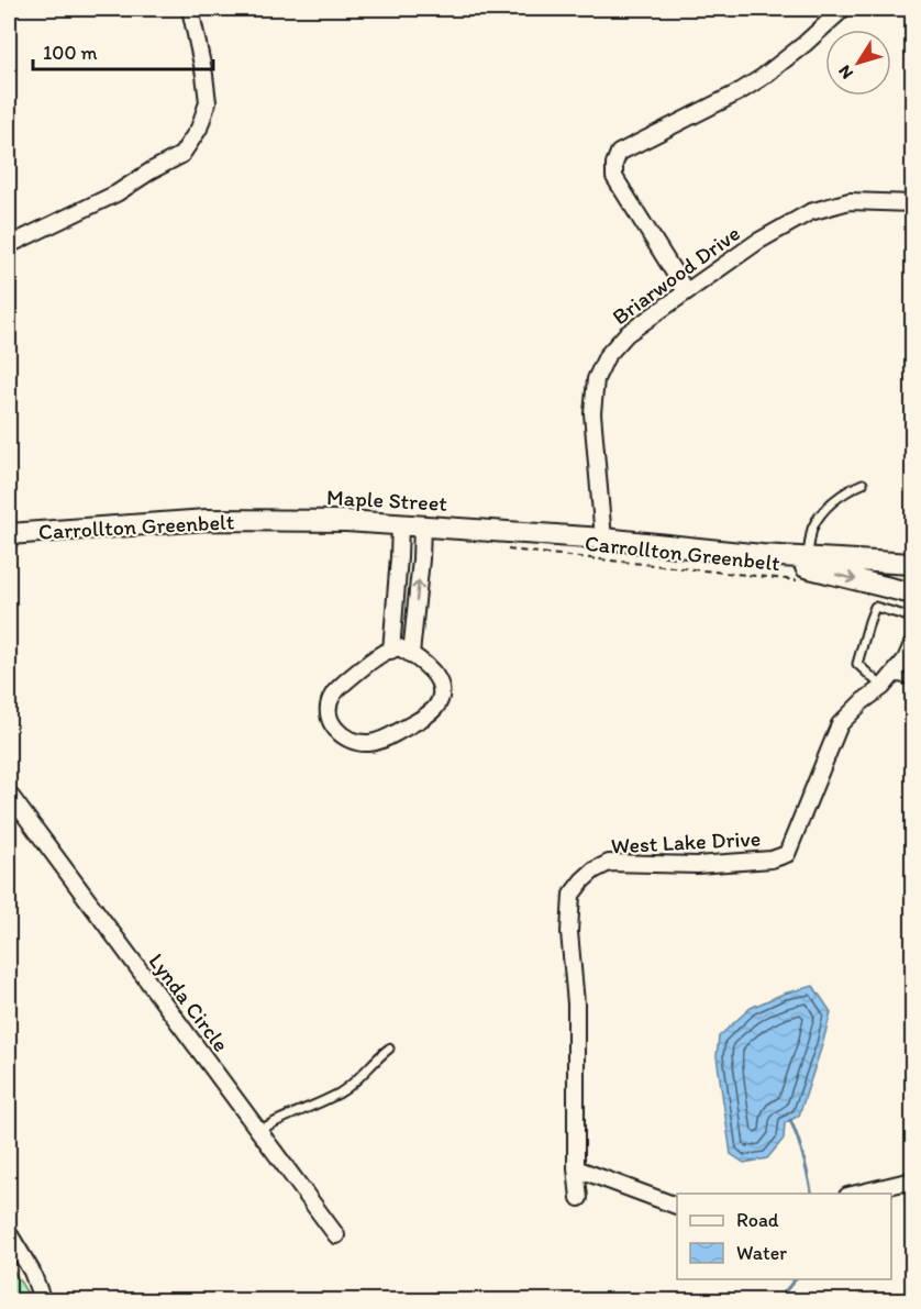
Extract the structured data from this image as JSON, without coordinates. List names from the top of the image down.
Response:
{
  "streets": {
    "main road": ["Maple Street"],
    "street": ["Briarwood Drive", "West Lake Drive", "Lynda Circle"],
    "path": ["Carrollton Greenbelt"]
  },
  "crossings": [
    ["Briarwood Drive", "Maple Street"]
  ],
  "legend": ["Road", "Water"],
  "scale_bar": "100 m",
  "north": "bottom left"
}
